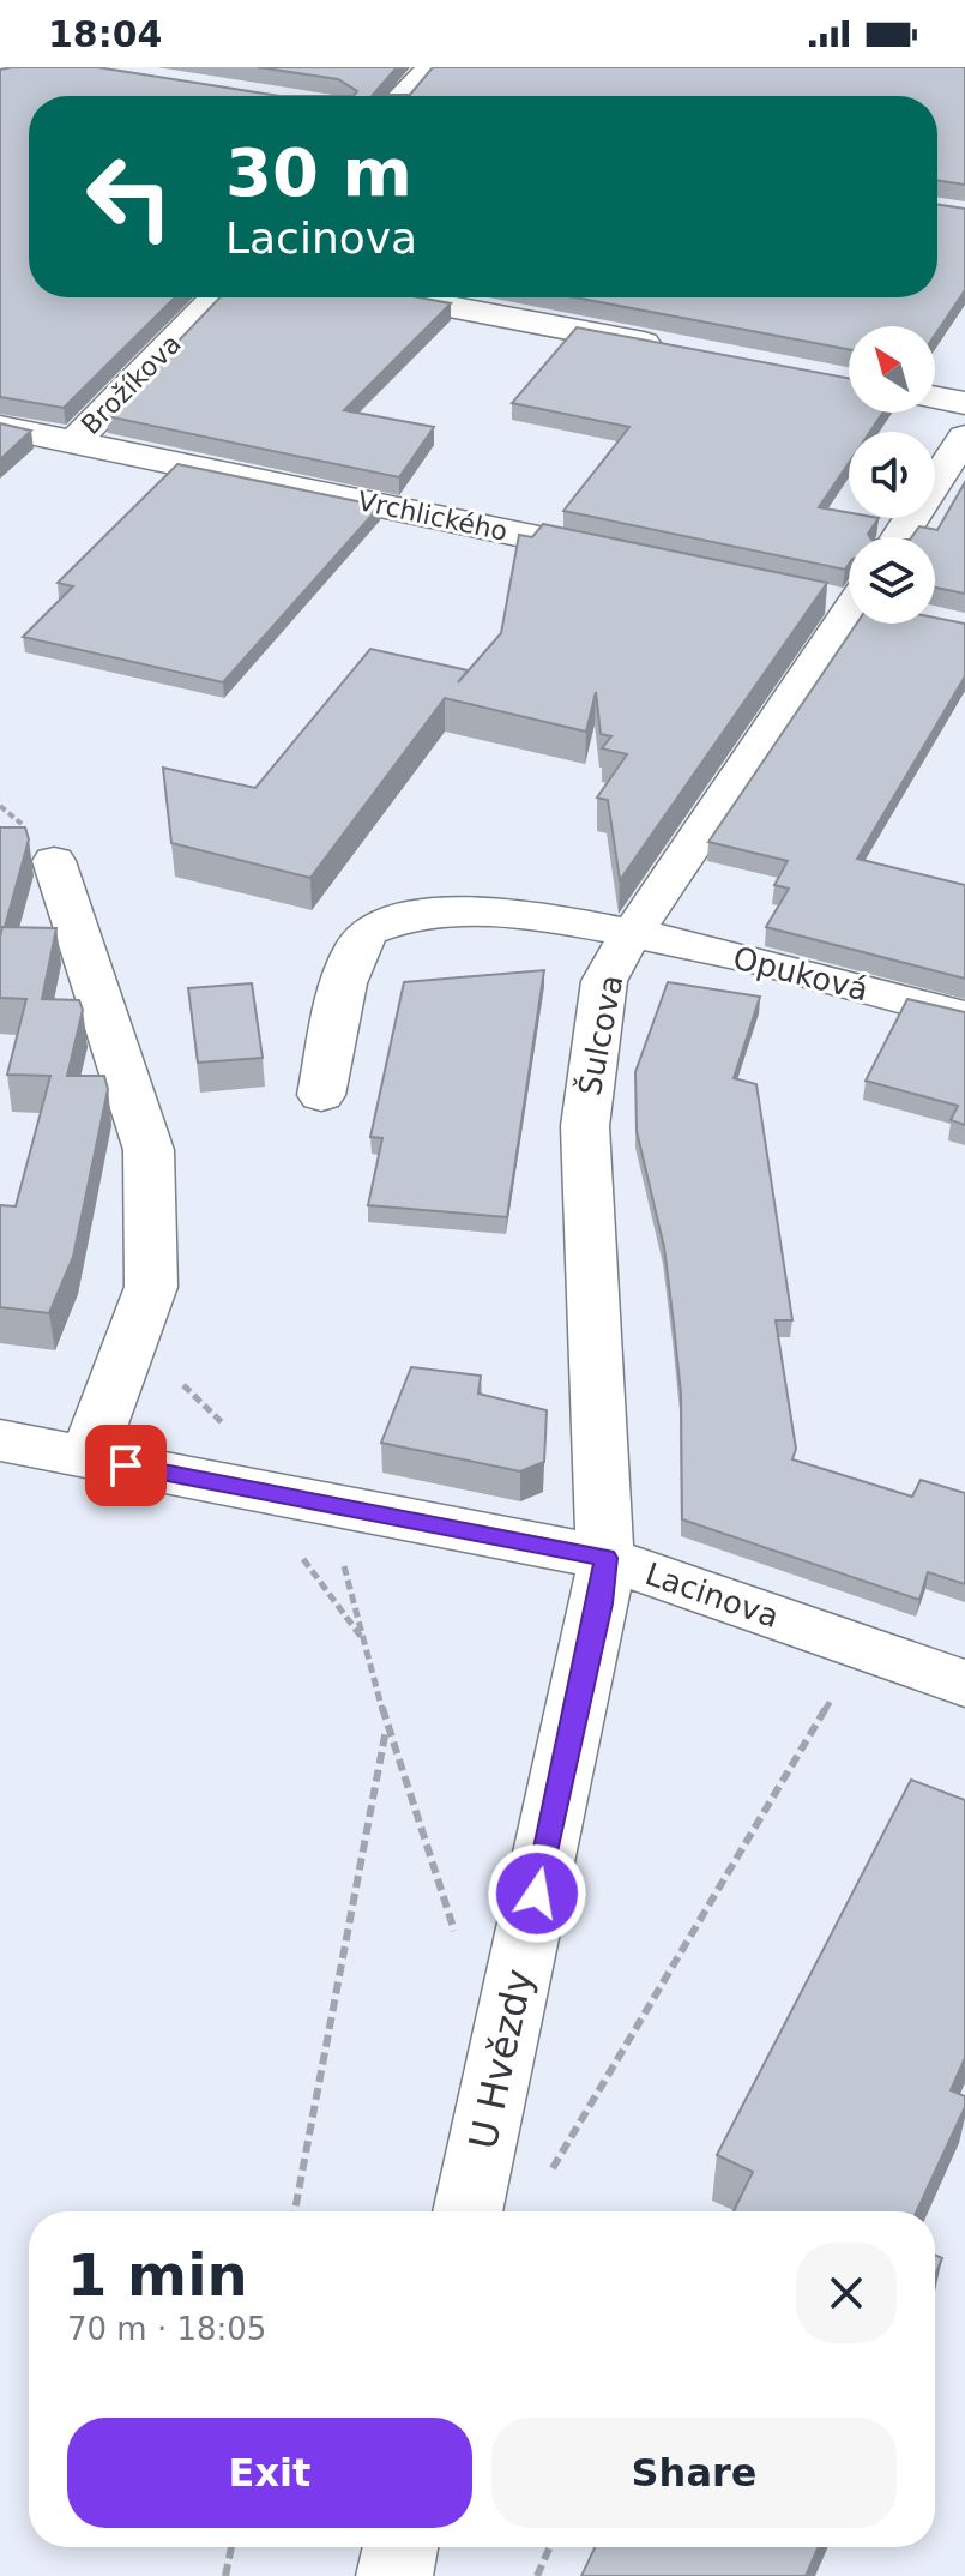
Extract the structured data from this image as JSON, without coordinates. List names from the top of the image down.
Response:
{
  "streets": {
    "street": [
      "Brožíkova",
      "Vrchlického",
      "Opuková",
      "Šulcova",
      "Lacinova",
      "U Hvězdy"
    ]
  },
  "crossings": [
    ["Brožíkova", "Vrchlického"],
    ["Opuková", "Šulcova"],
    ["Šulcova", "Lacinova"],
    ["Šulcova", "U Hvězdy"],
    ["Lacinova", "U Hvězdy"]
  ],
  "north": "top left",
  "page": {
    "status": "18:04",
    "turn": ["30 m", "Lacinova"],
    "heading": ["1 min", "70 m · 18:05"],
    "buttons": ["Exit", "Share"]
  }
}
